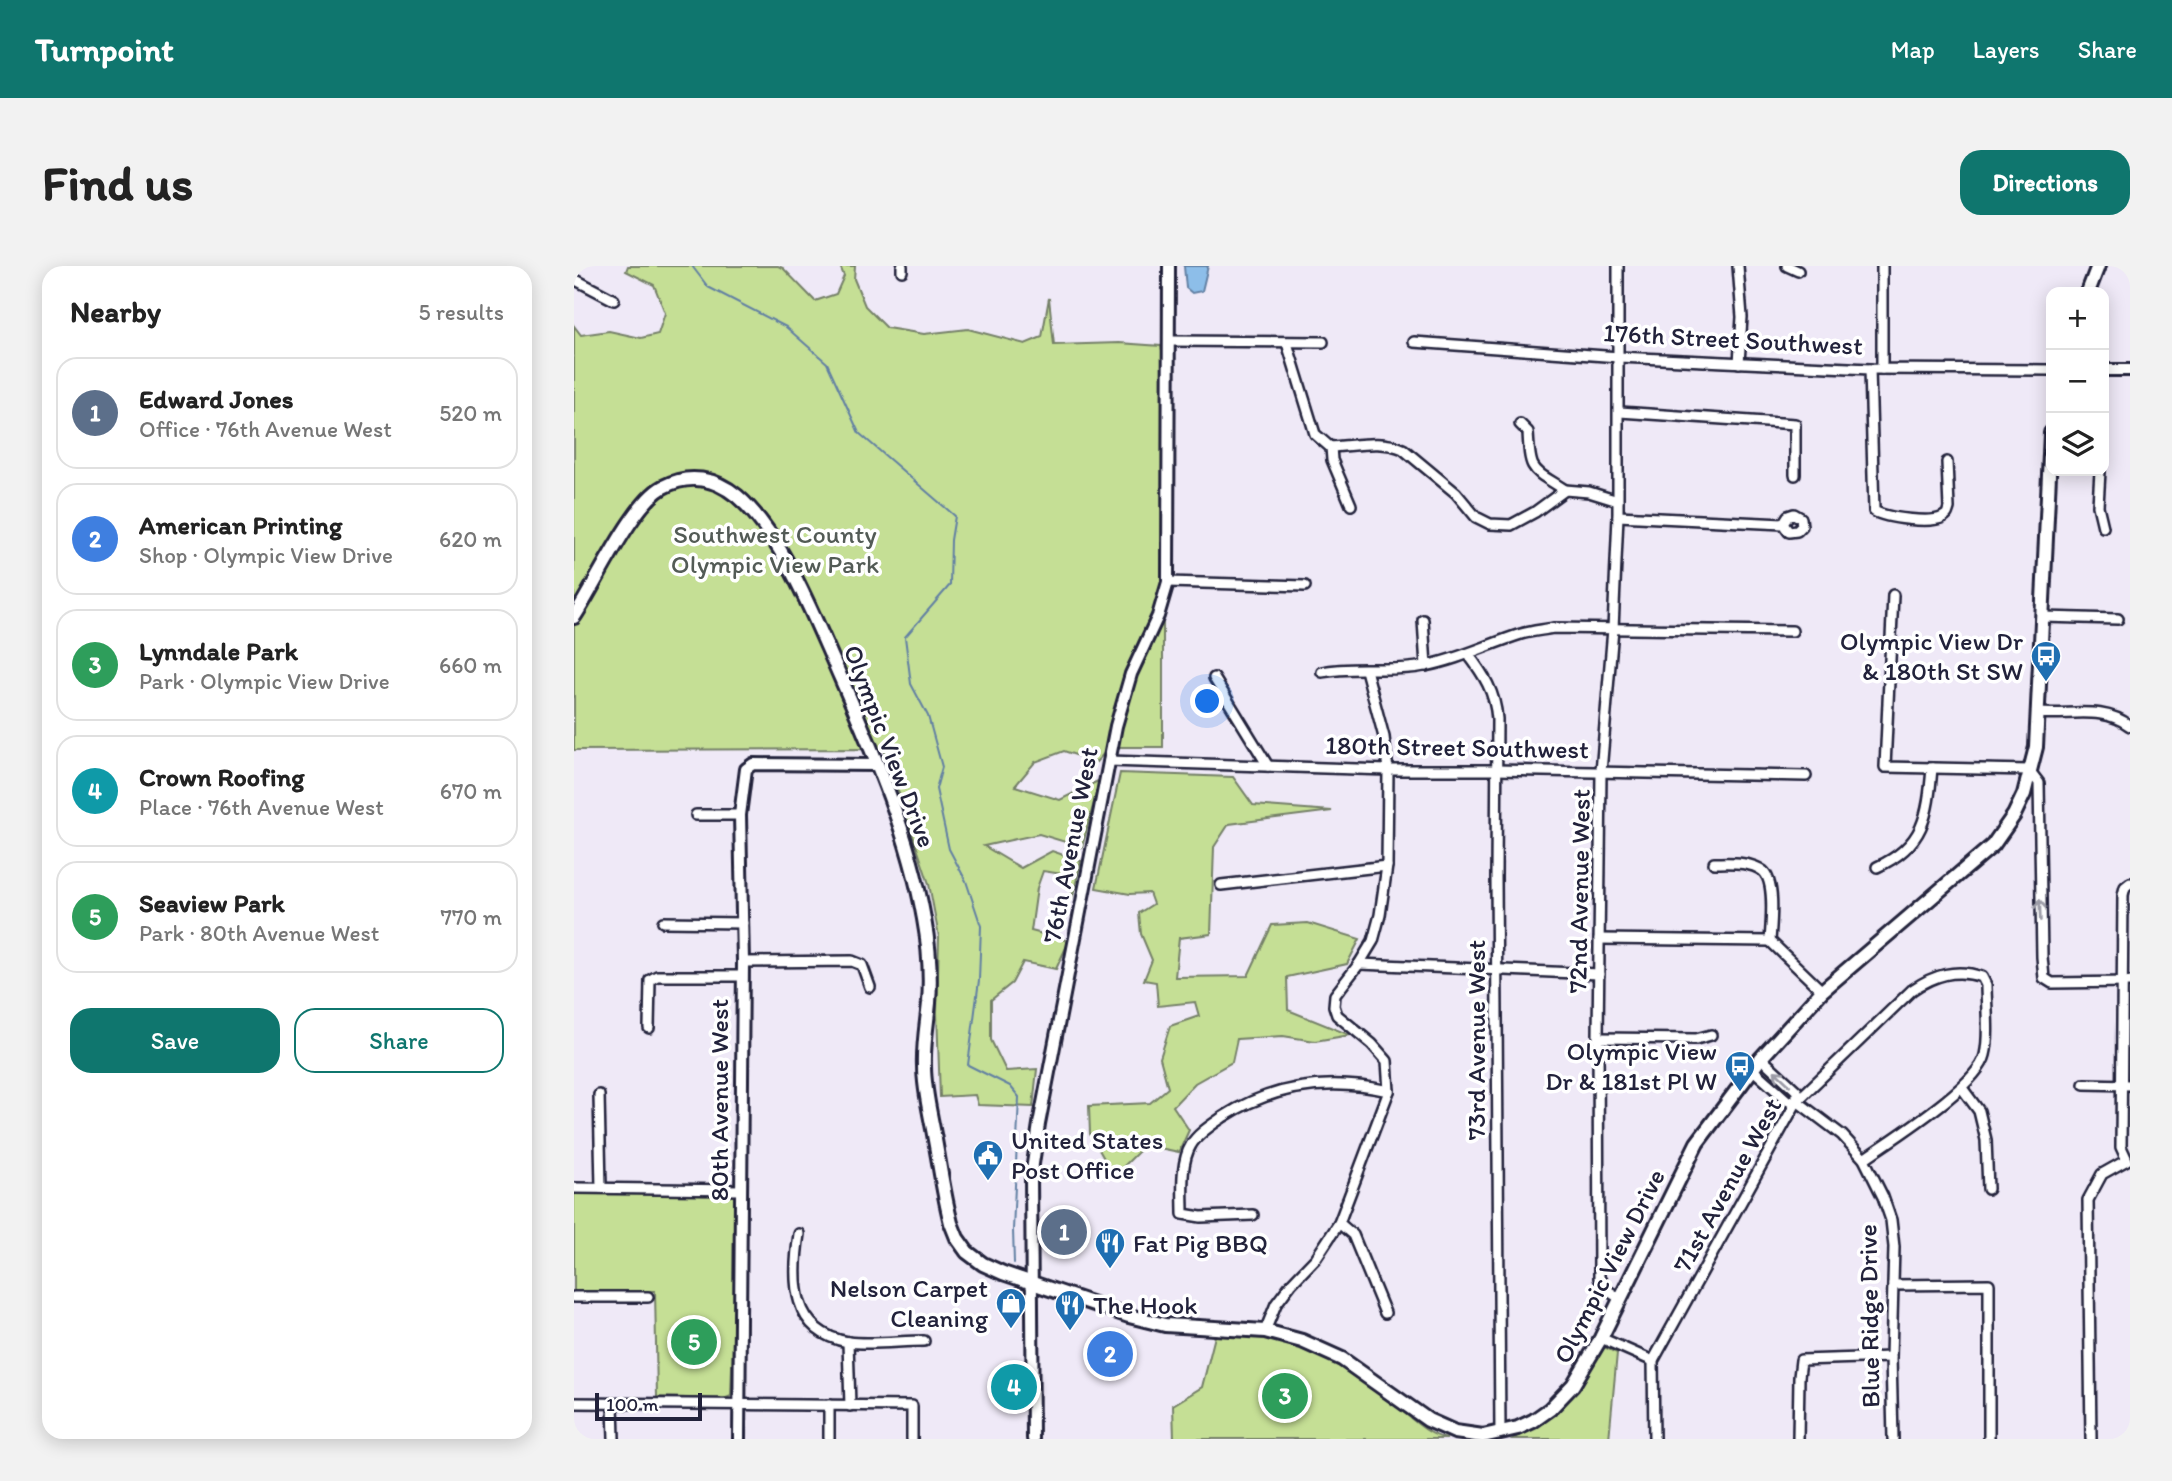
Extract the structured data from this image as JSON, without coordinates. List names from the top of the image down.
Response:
{
  "streets": {
    "main road": ["Olympic View Drive"],
    "street": [
      "176th Street Southwest",
      "180th Street Southwest",
      "76th Avenue West",
      "72nd Avenue West",
      "73rd Avenue West",
      "80th Avenue West",
      "71st Avenue West",
      "Blue Ridge Drive"
    ]
  },
  "crossings": [
    ["176th Street Southwest", "72nd Avenue West"],
    ["Olympic View Drive", "76th Avenue West"],
    ["Olympic View Drive", "72nd Avenue West"],
    ["Olympic View Drive", "73rd Avenue West"],
    ["Olympic View Drive", "80th Avenue West"],
    ["Olympic View Drive", "Blue Ridge Drive"],
    ["180th Street Southwest", "76th Avenue West"],
    ["180th Street Southwest", "72nd Avenue West"],
    ["180th Street Southwest", "73rd Avenue West"],
    ["71st Avenue West", "Blue Ridge Drive"]
  ],
  "parks": ["Southwest County Olympic View Park"],
  "places": {
    "bus stop": ["Olympic View Dr & 180th St SW", "Olympic View Dr & 181st Pl W"],
    "public building": ["United States Post Office"],
    "restaurant": ["Fat Pig BBQ", "The Hook"],
    "shop": ["Nelson Carpet Cleaning"]
  },
  "scale_bar": "100 m",
  "page": {
    "header": "Turnpoint",
    "nav": ["Map", "Layers", "Share"],
    "buttons": [
      "Directions",
      ["Save", "Share"]
    ],
    "title": "Find us",
    "heading": ["Nearby", "5 results"],
    "map_buttons": ["+", "−"],
    "list": [
      {
        "mark": "1",
        "name": "Edward Jones",
        "note": "Office · 76th Avenue West",
        "value": "520 m"
      },
      {
        "mark": "2",
        "name": "American Printing",
        "note": "Shop · Olympic View Drive",
        "value": "620 m"
      },
      {
        "mark": "3",
        "name": "Lynndale Park",
        "note": "Park · Olympic View Drive",
        "value": "660 m"
      },
      {
        "mark": "4",
        "name": "Crown Roofing",
        "note": "Place · 76th Avenue West",
        "value": "670 m"
      },
      {
        "mark": "5",
        "name": "Seaview Park",
        "note": "Park · 80th Avenue West",
        "value": "770 m"
      }
    ],
    "pins": [
      "1",
      "5",
      "2",
      "4",
      "3"
    ],
    "scale": "100 m"
  }
}
